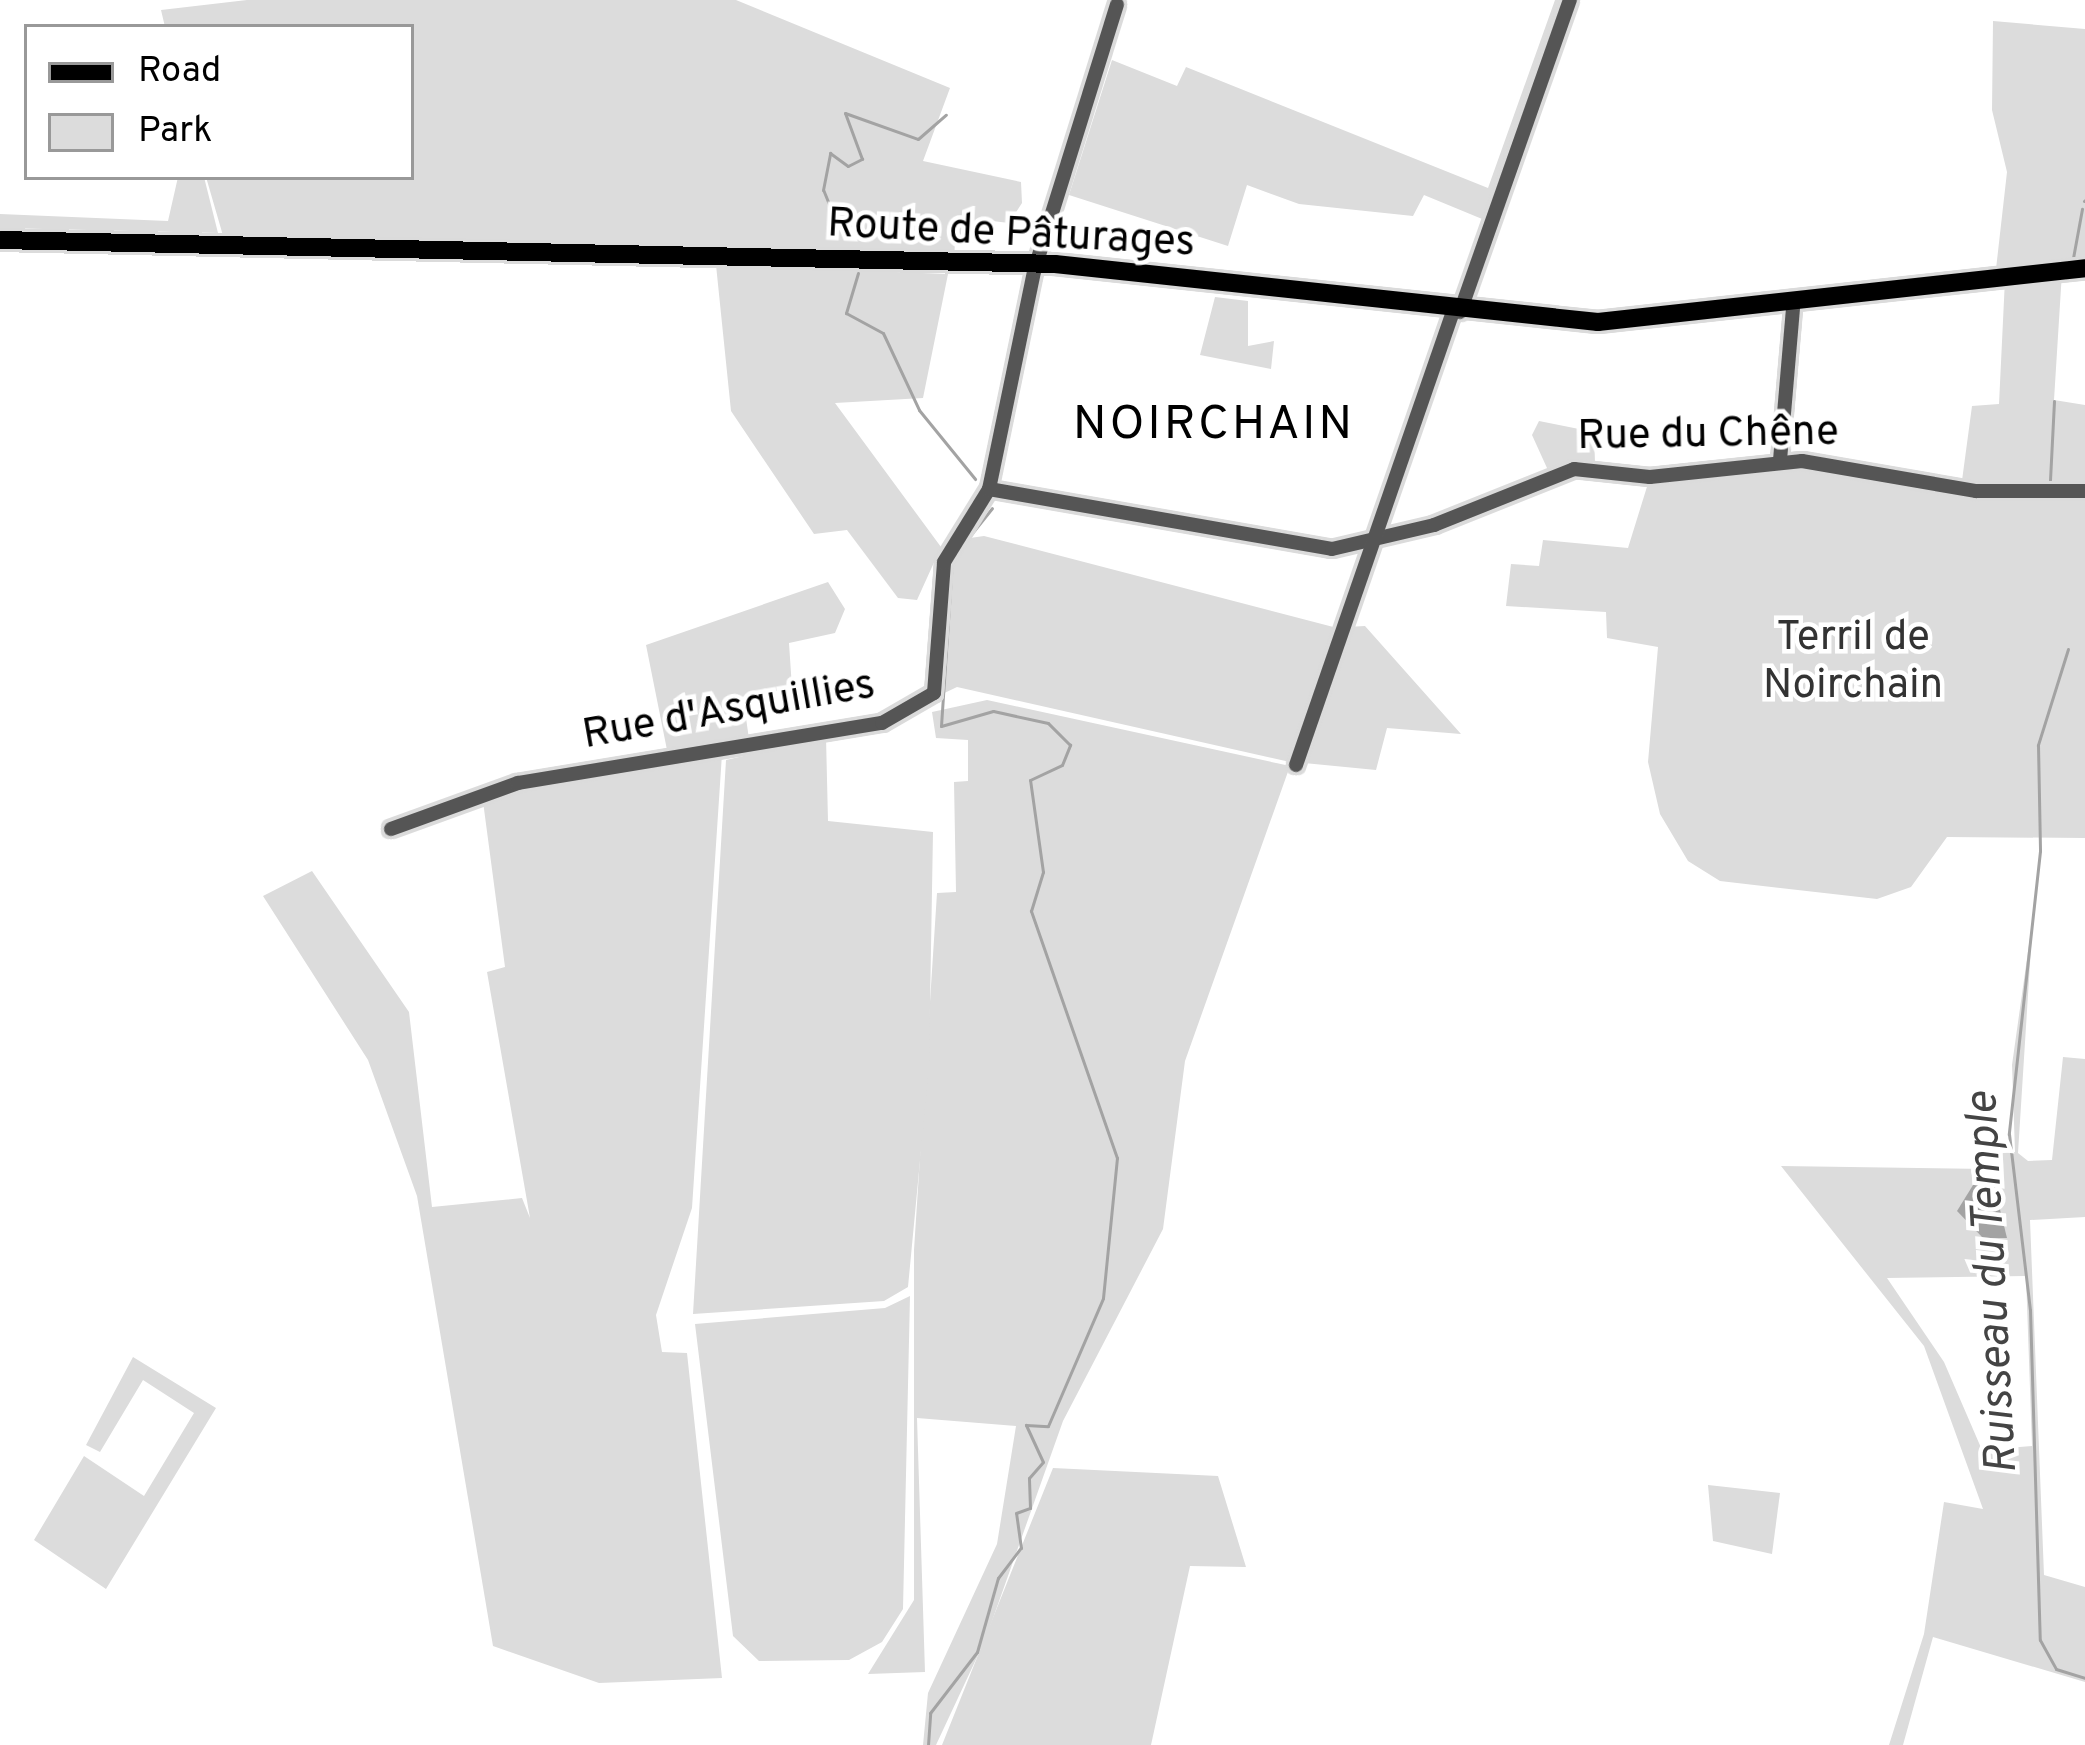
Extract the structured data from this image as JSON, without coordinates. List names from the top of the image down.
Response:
{
  "streets": {
    "main road": ["Route de Pâturages"],
    "street": ["Rue du Chêne", "Rue d'Asquillies"]
  },
  "crossings": [
    ["Route de Pâturages", "Rue d'Asquillies"],
    ["Rue du Chêne", "Rue d'Asquillies"]
  ],
  "districts": ["NOIRCHAIN"],
  "water": ["Ruisseau du Temple"],
  "parks": ["Terril de Noirchain"],
  "legend": ["Road", "Park"]
}
